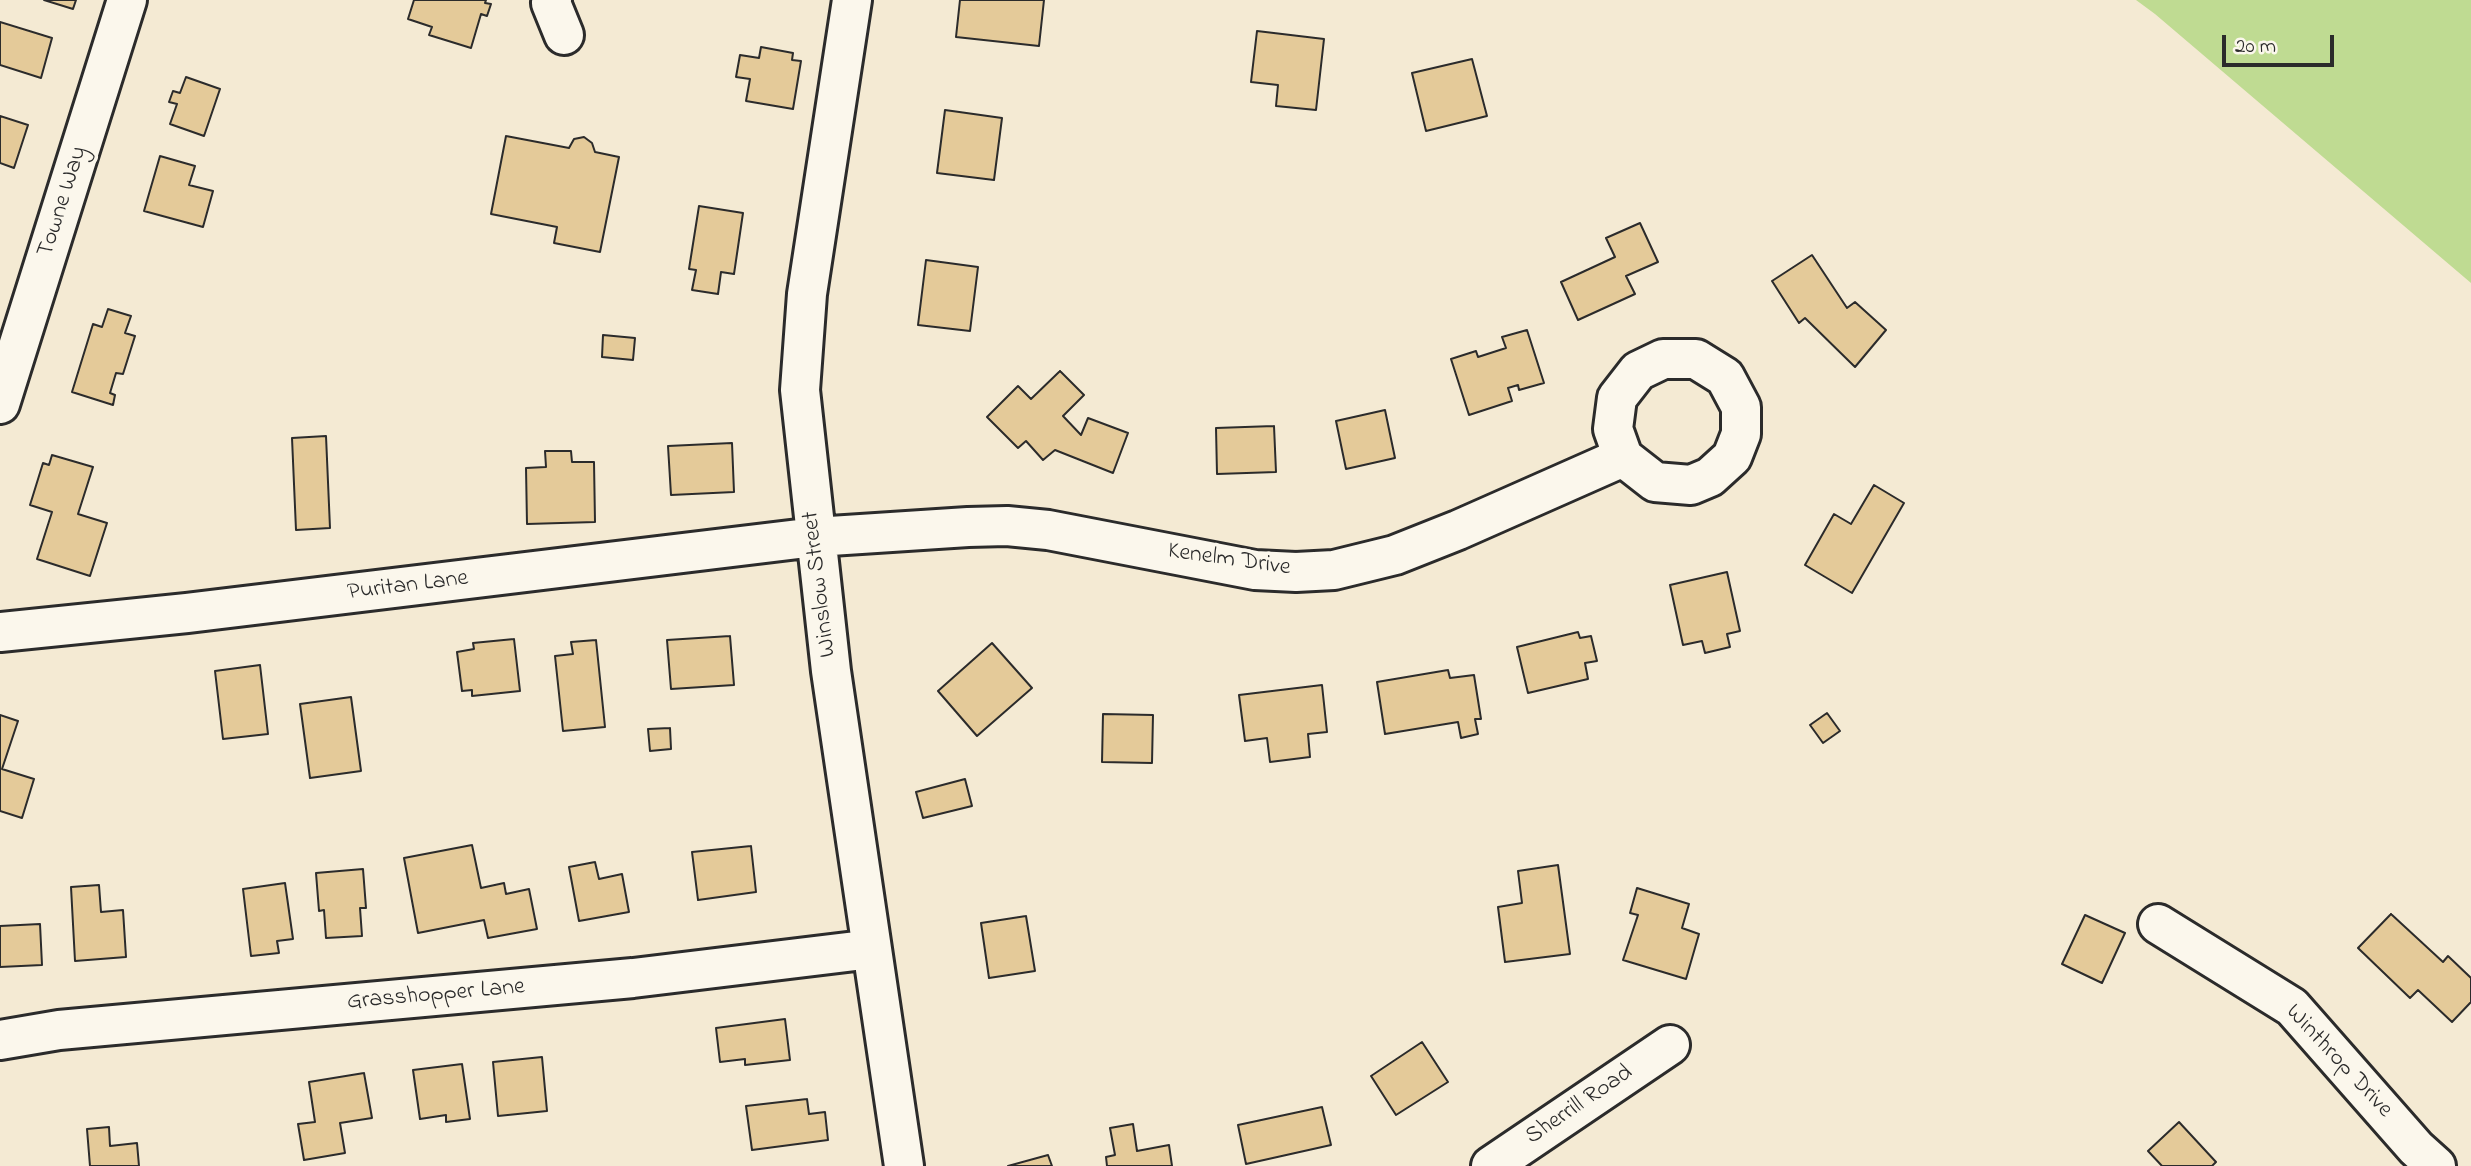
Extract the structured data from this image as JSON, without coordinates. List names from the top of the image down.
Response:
{
  "streets": {
    "street": [
      "Towne Way",
      "Kenelm Drive",
      "Winslow Street",
      "Puritan Lane",
      "Grasshopper Lane",
      "Winthrop Drive",
      "Sherrill Road"
    ]
  },
  "crossings": [
    ["Kenelm Drive", "Winslow Street"],
    ["Kenelm Drive", "Puritan Lane"],
    ["Winslow Street", "Puritan Lane"],
    ["Winslow Street", "Grasshopper Lane"]
  ],
  "scale_bar": "20 m"
}
